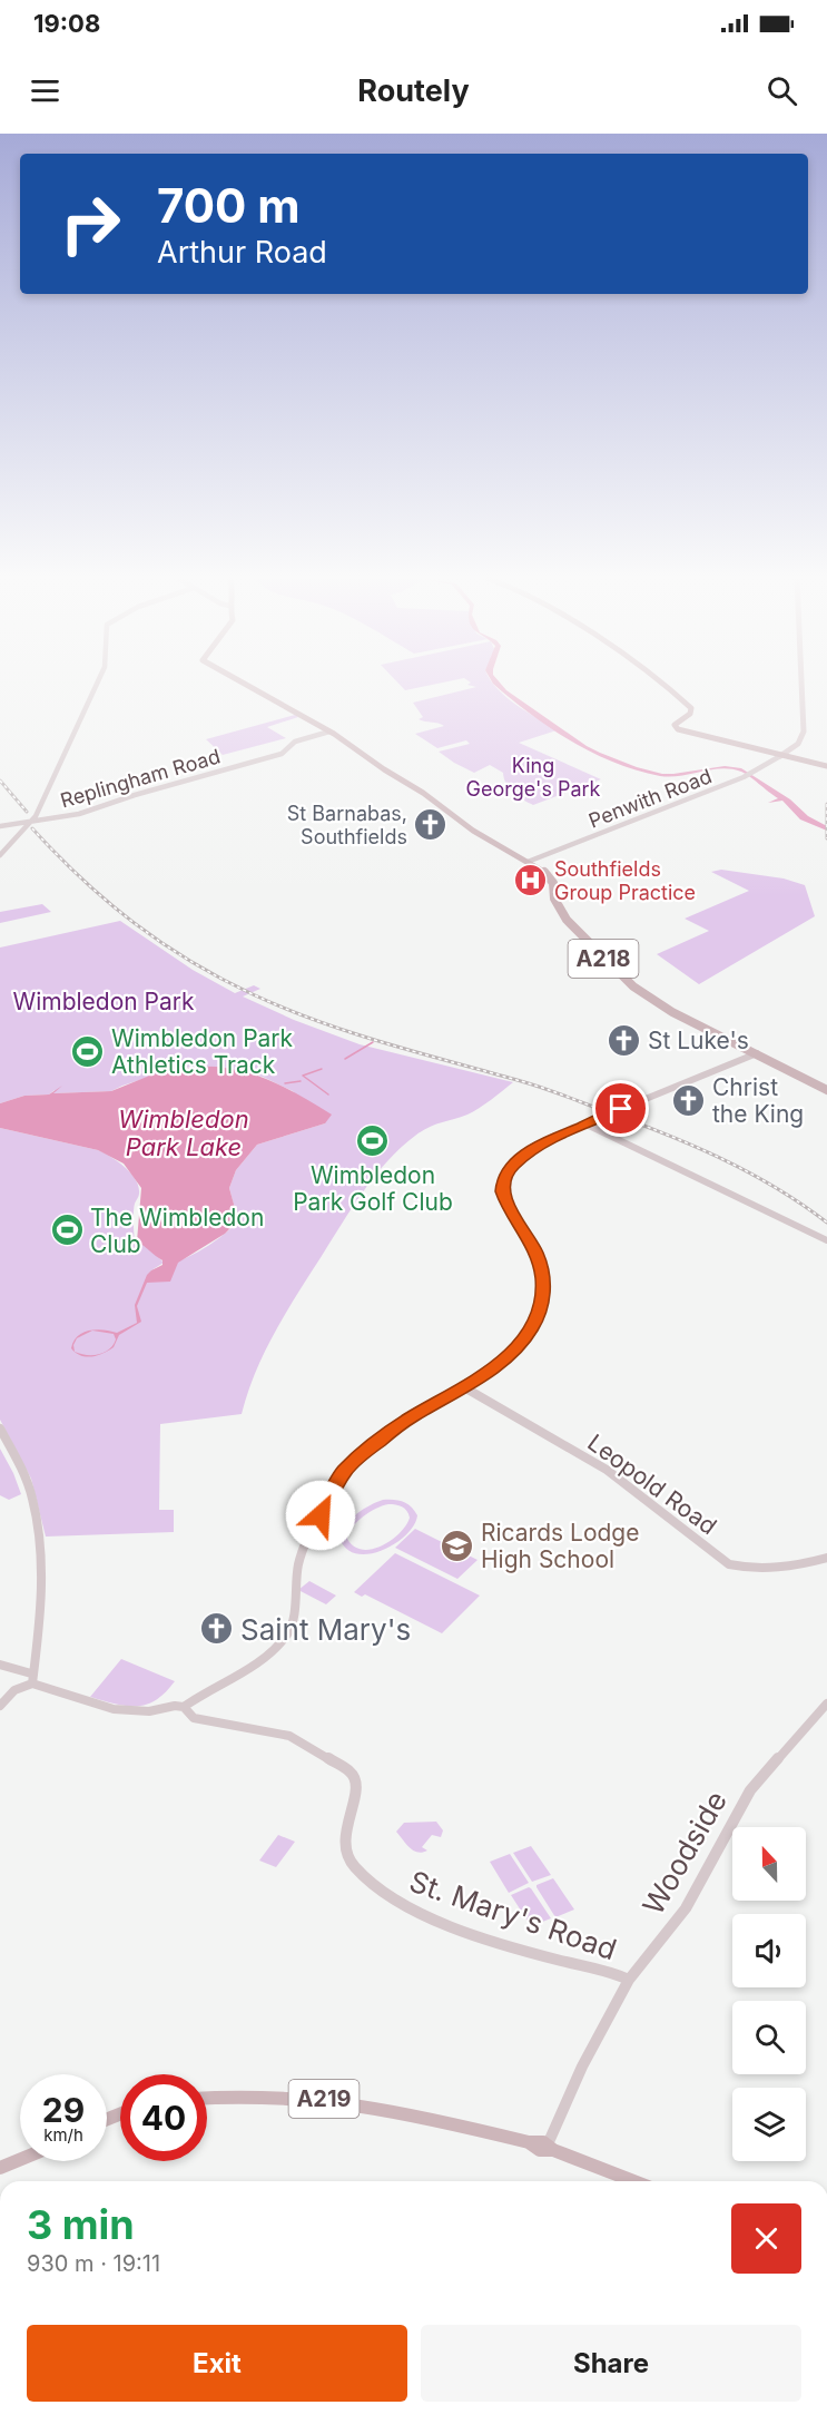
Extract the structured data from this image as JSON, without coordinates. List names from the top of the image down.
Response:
{
  "streets": {
    "main road": ["A218", "A219"],
    "street": [
      "Replingham Road",
      "Penwith Road",
      "Leopold Road",
      "Woodside",
      "St. Mary's Road"
    ]
  },
  "crossings": [
    ["Replingham Road", "A218"],
    ["Penwith Road", "A218"],
    ["Woodside", "St. Mary's Road"],
    ["Woodside", "A219"]
  ],
  "water": ["Wimbledon Park Lake"],
  "parks": ["King George's Park", "Wimbledon Park"],
  "places": {
    "church": [
      "St Barnabas, Southfields",
      "St Luke's",
      "Christ the King",
      "Saint Mary's"
    ],
    "hospital": ["Southfields Group Practice"],
    "sports": ["Wimbledon Park Athletics Track", "Wimbledon Park Golf Club", "The Wimbledon Club"],
    "school or university": ["Ricards Lodge High School"]
  },
  "north": "top",
  "page": {
    "status": "19:08",
    "header": "Routely",
    "turn": ["700 m", "Arthur Road"],
    "speed": "29 km/h",
    "limit": "40",
    "heading": ["3 min", "930 m · 19:11"],
    "buttons": ["Exit", "Share"]
  }
}
